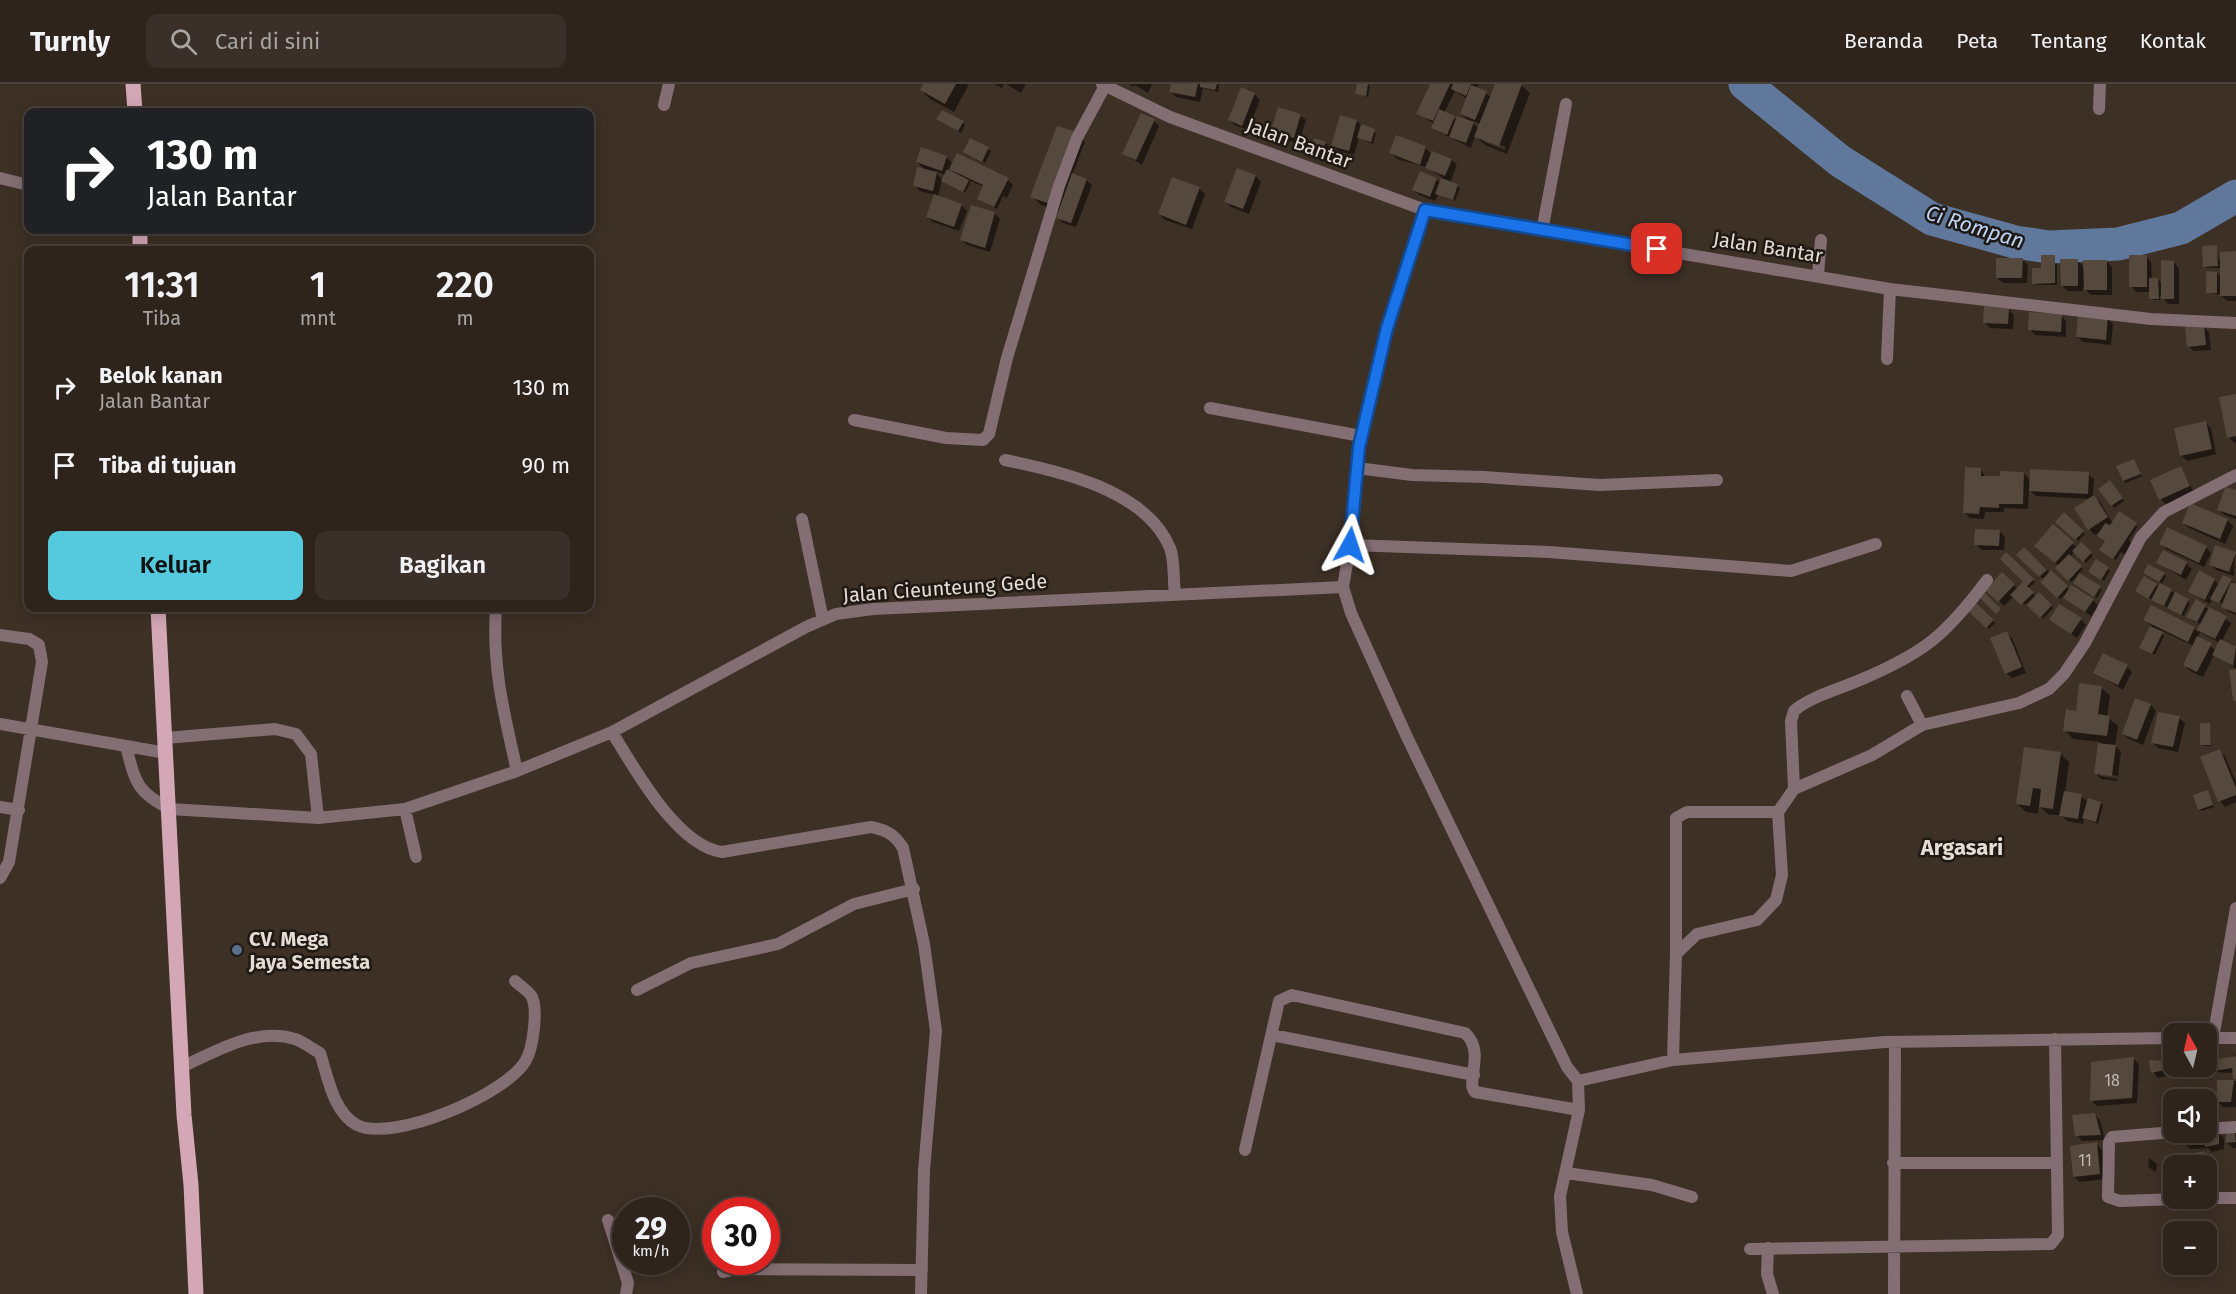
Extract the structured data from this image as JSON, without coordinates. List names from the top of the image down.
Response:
{
  "streets": {
    "street": ["Jalan Bantar", "Jalan Cieunteung Gede"]
  },
  "districts": ["Argasari"],
  "water": ["Ci Rompan"],
  "places": ["CV. Mega Jaya Semesta"],
  "house_numbers": ["18", "11"],
  "north": "top",
  "page": {
    "header": "Turnly",
    "search": "Cari di sini",
    "nav": [
      "Beranda",
      "Peta",
      "Tentang",
      "Kontak"
    ],
    "turn": ["130 m", "Jalan Bantar"],
    "eta": [
      "11:31",
      "Tiba",
      "1",
      "mnt",
      "220",
      "m"
    ],
    "list": [
      {
        "name": "Belok kanan",
        "note": "Jalan Bantar",
        "value": "130 m"
      },
      {
        "name": "Tiba di tujuan",
        "value": "90 m"
      }
    ],
    "buttons": ["Keluar", "Bagikan"],
    "map_buttons": ["+", "−"],
    "speed": "29 km/h",
    "limit": "30"
  }
}
